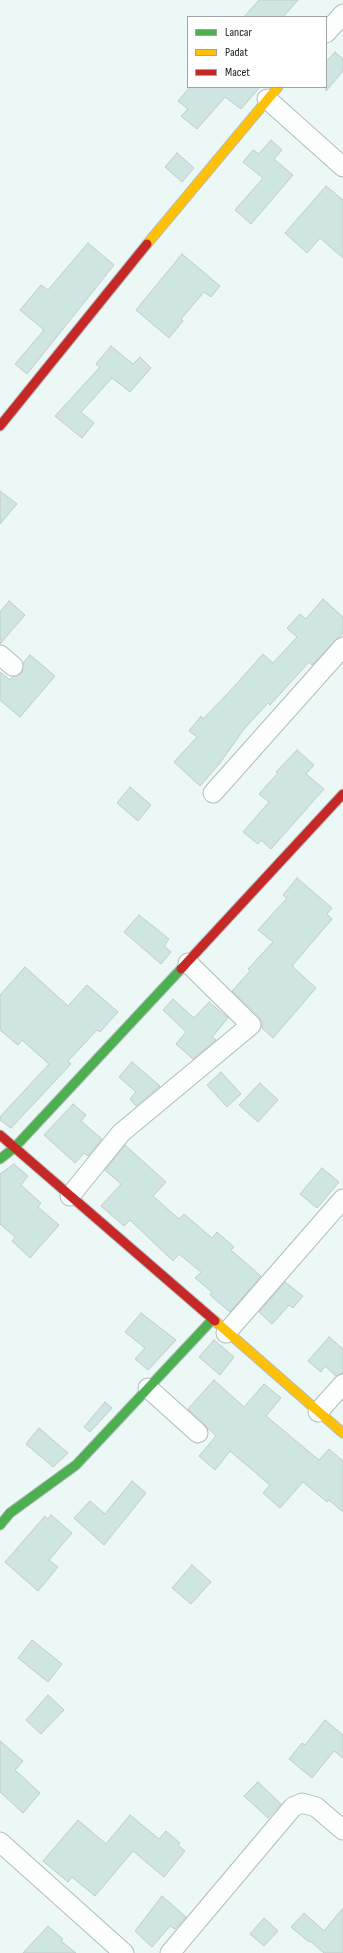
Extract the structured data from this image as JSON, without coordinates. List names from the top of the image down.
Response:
{
  "legend": ["Lancar", "Padat", "Macet"]
}
